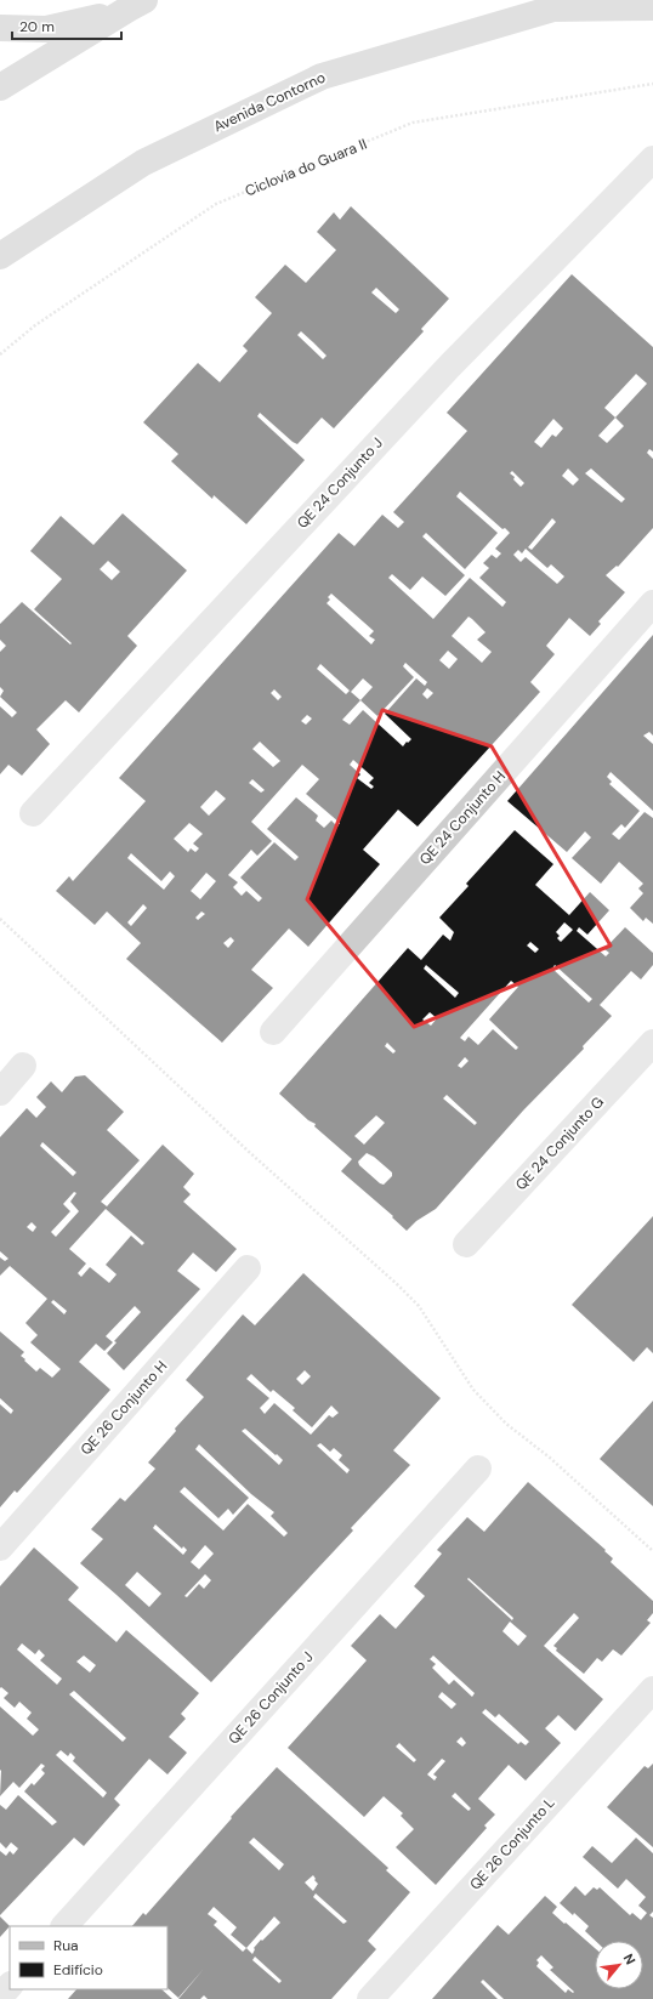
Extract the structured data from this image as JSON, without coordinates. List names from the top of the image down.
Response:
{
  "streets": {
    "main road": ["Avenida Contorno"],
    "street": [
      "QE 24 Conjunto J",
      "QE 24 Conjunto H",
      "QE 24 Conjunto G",
      "QE 26 Conjunto H",
      "QE 26 Conjunto J",
      "QE 26 Conjunto L"
    ],
    "path": ["Ciclovia do Guara II"]
  },
  "legend": ["Rua", "Edifício"],
  "scale_bar": "20 m",
  "north": "top right"
}
